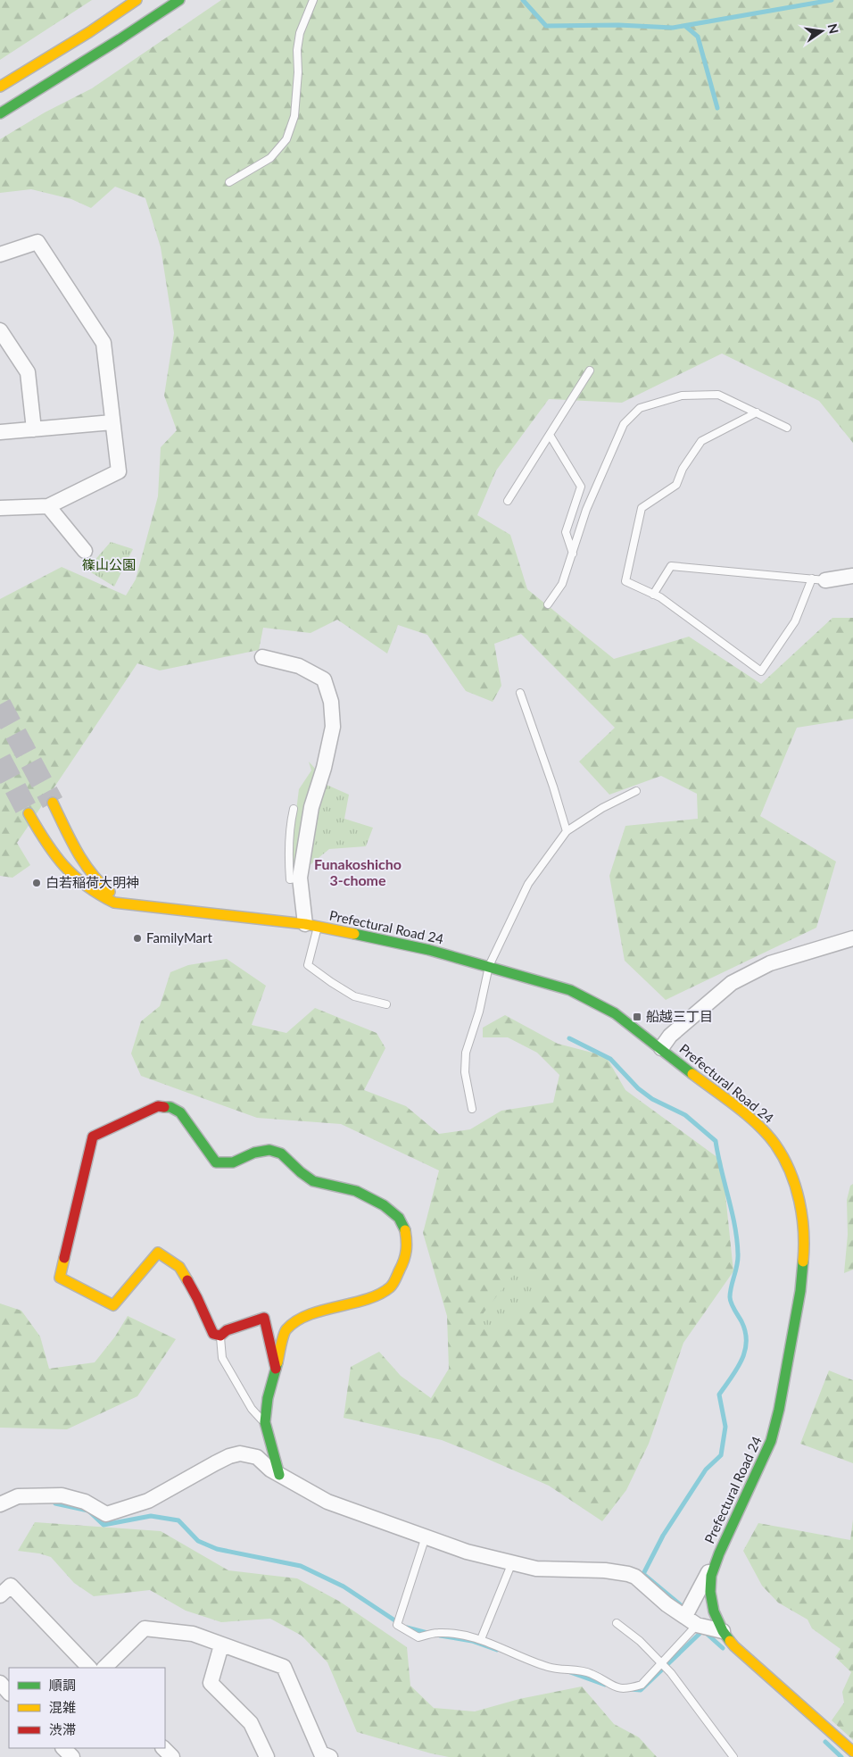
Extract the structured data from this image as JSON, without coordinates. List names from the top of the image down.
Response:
{
  "streets": {
    "main road": ["Prefectural Road 24"]
  },
  "districts": ["Funakoshicho 3-chome"],
  "parks": ["篠山公園"],
  "places": {
    "other": ["白若稲荷大明神", "FamilyMart"],
    "transit": ["船越三丁目"]
  },
  "legend": ["順調", "混雑", "渋滞"],
  "north": "right"
}
